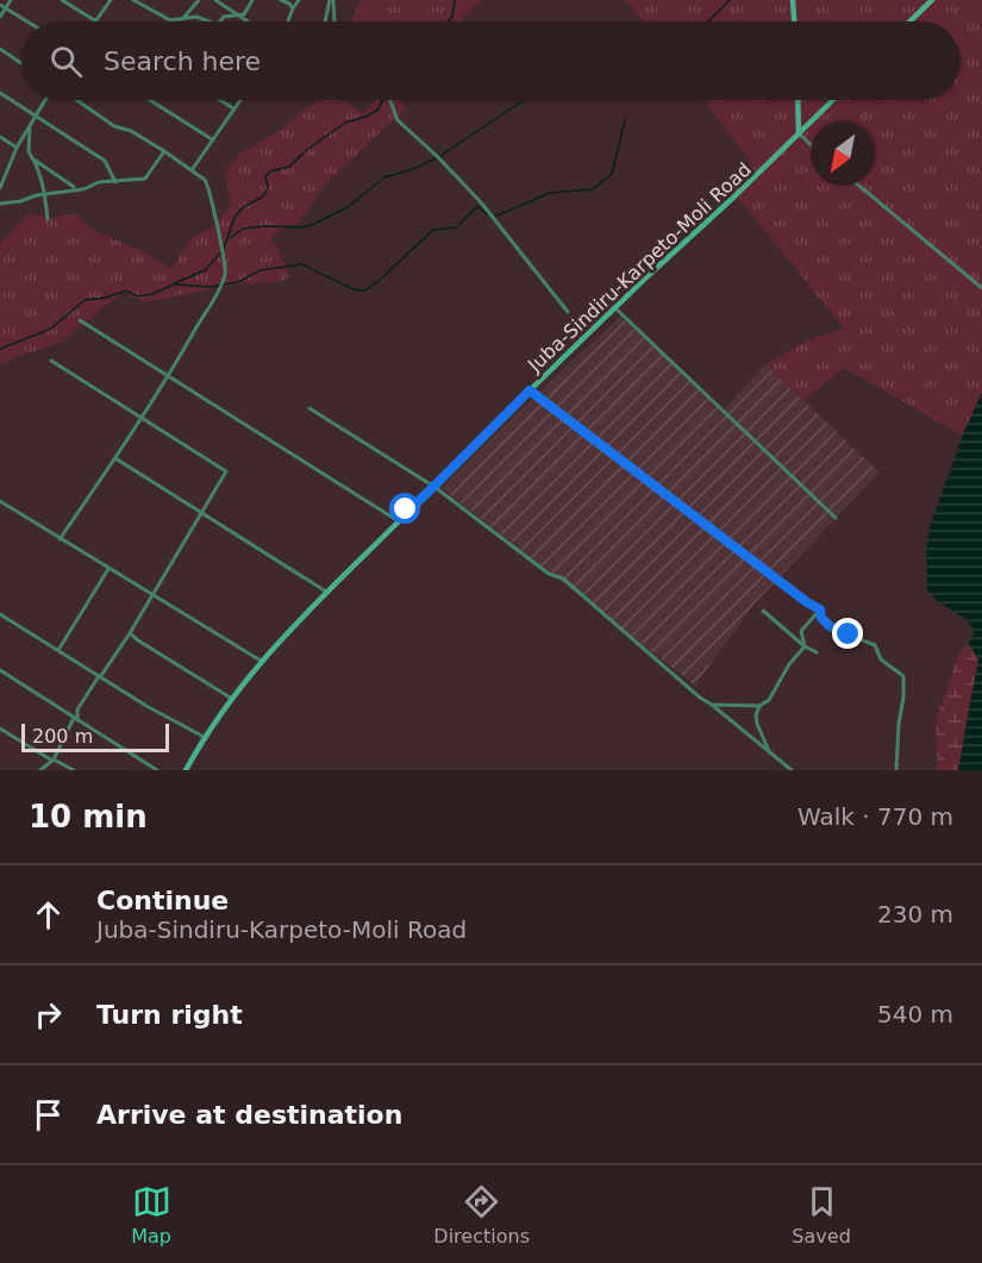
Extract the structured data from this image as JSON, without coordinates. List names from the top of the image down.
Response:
{
  "streets": {
    "main road": ["Juba-Sindiru-Karpeto-Moli Road"]
  },
  "scale_bar": "200 m",
  "north": "bottom left",
  "page": {
    "search": "Search here",
    "scale": "200 m",
    "heading": ["10 min", "Walk · 770 m"],
    "list": [
      ["Continue", "Juba-Sindiru-Karpeto-Moli Road", "230 m"],
      ["Turn right", "540 m"],
      "Arrive at destination"
    ],
    "nav": ["Map", "Directions", "Saved"]
  }
}
